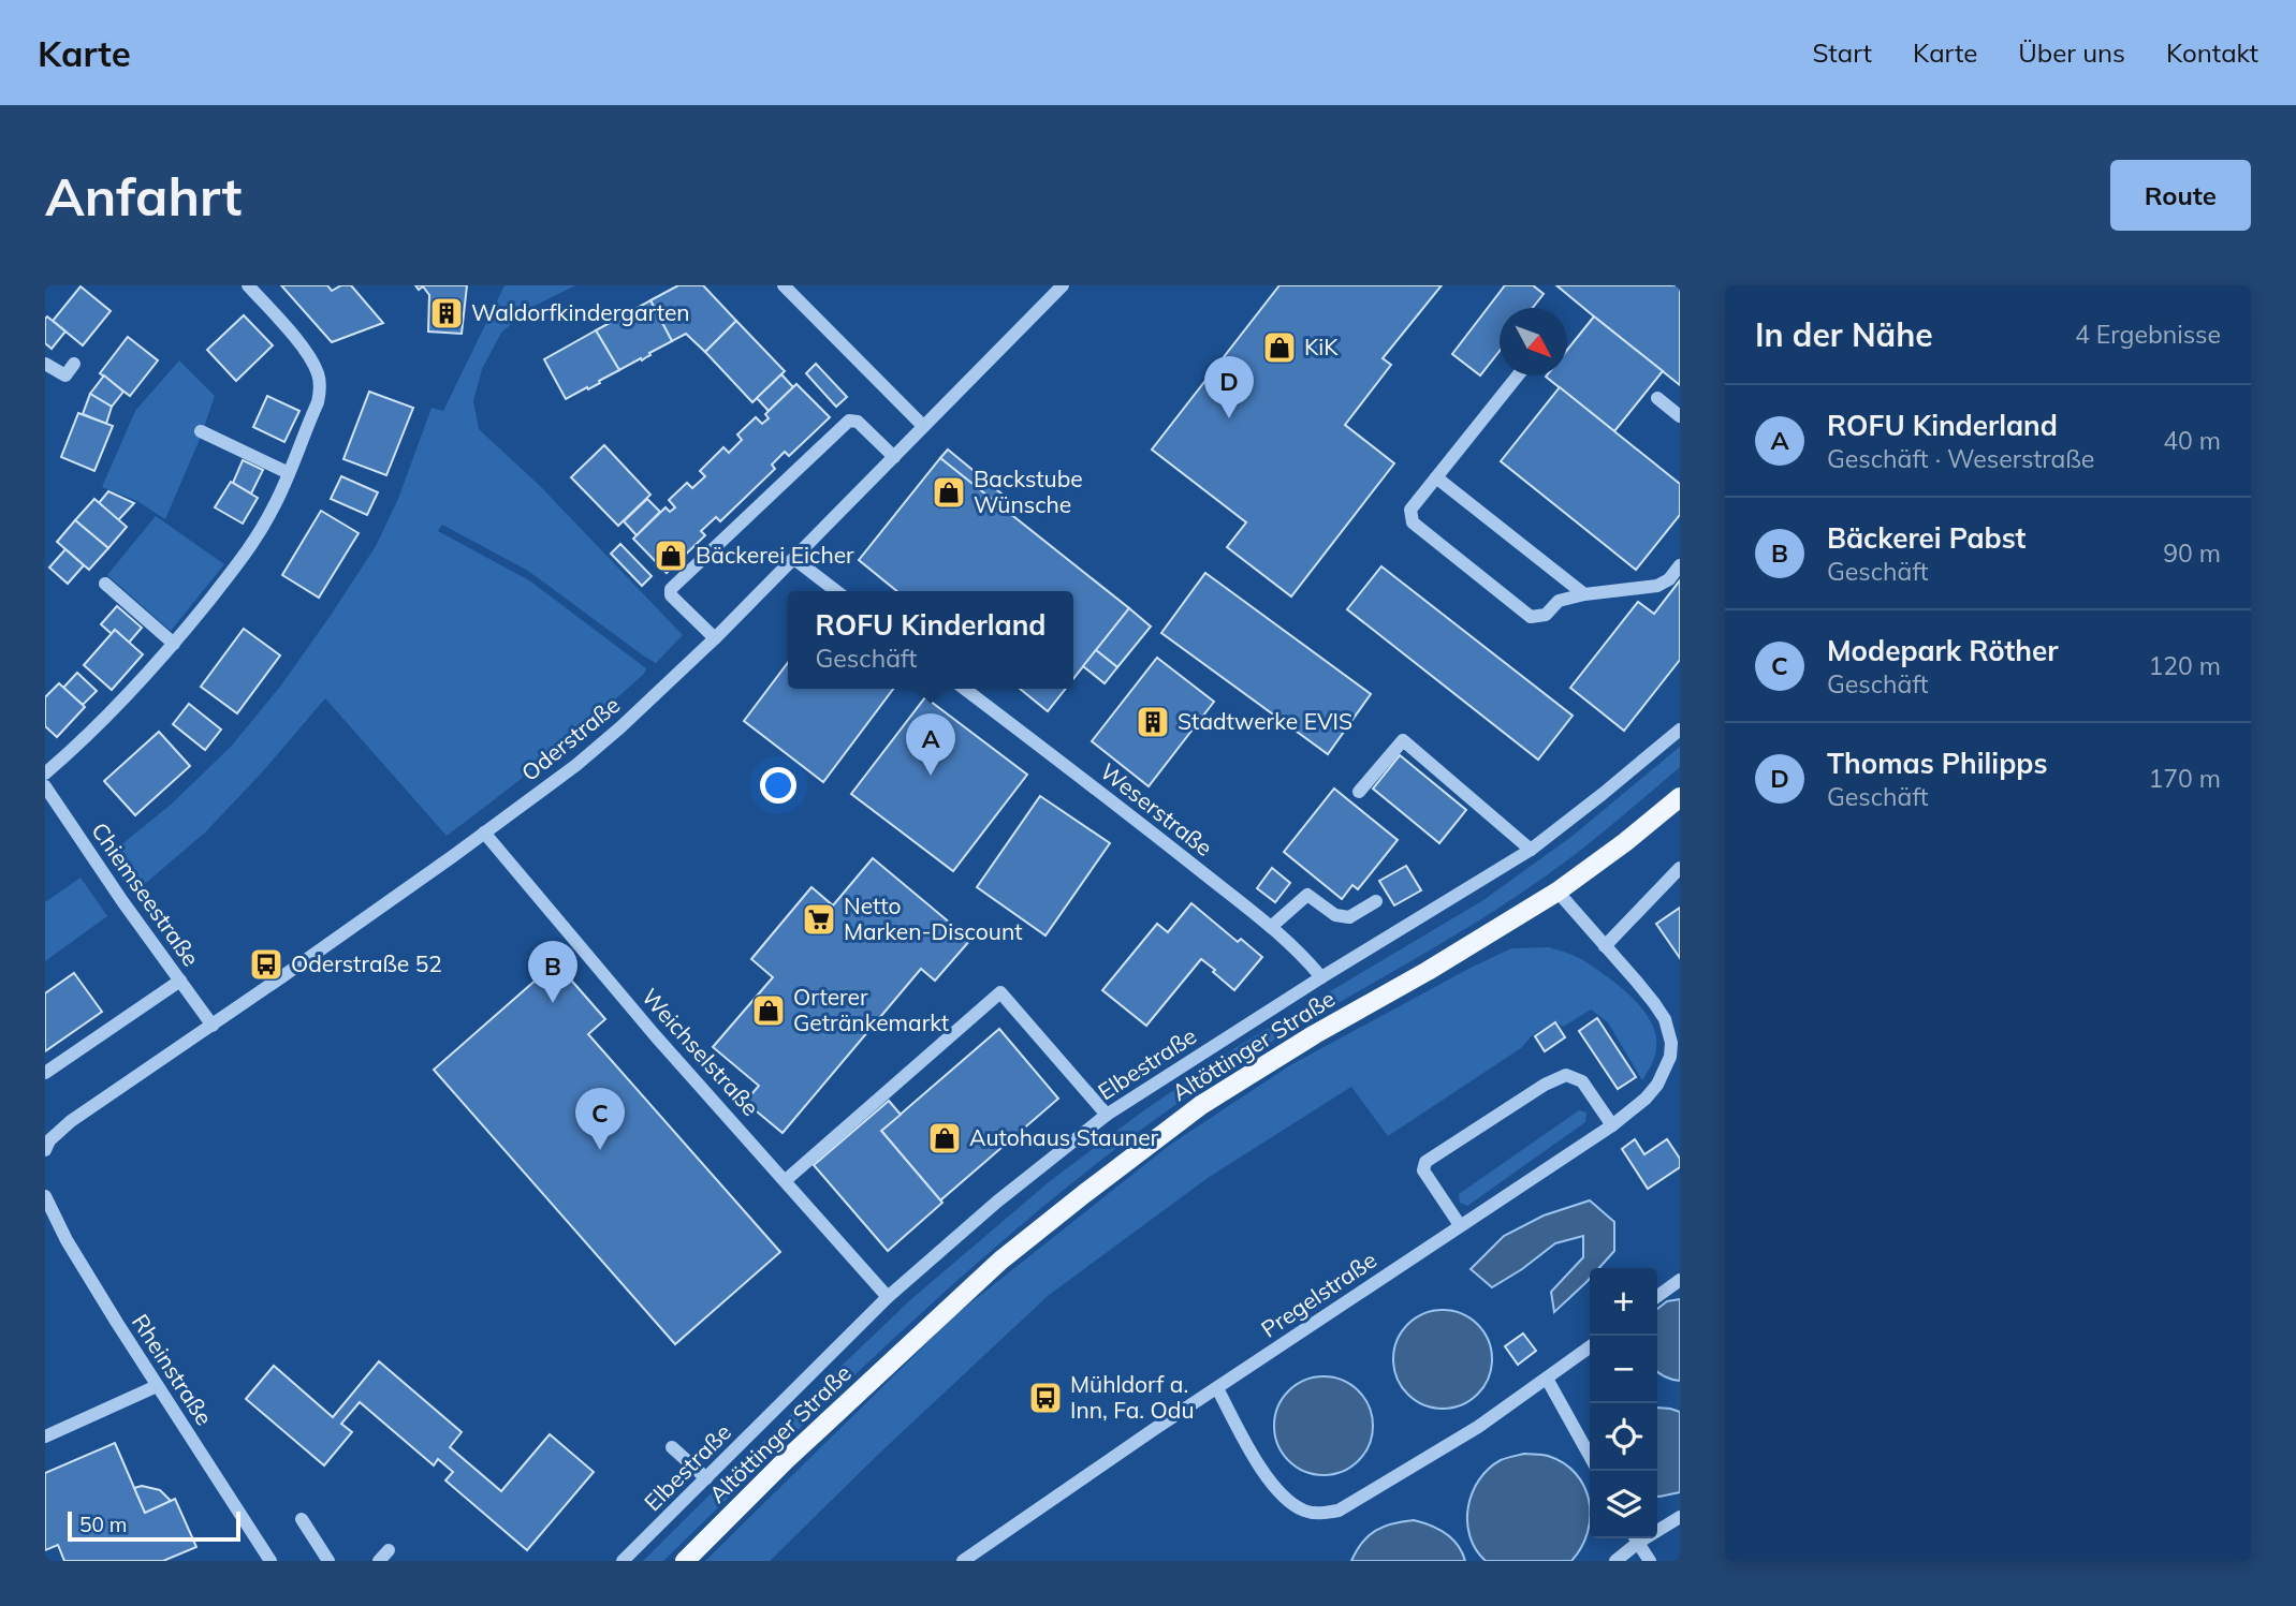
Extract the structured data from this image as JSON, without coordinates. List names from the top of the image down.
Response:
{
  "streets": {
    "main road": ["Altöttinger Straße"],
    "street": [
      "Oderstraße",
      "Weserstraße",
      "Chiemseestraße",
      "Weichselstraße",
      "Elbestraße",
      "Pregelstraße",
      "Rheinstraße"
    ]
  },
  "crossings": [
    ["Oderstraße", "Chiemseestraße"],
    ["Oderstraße", "Weichselstraße"],
    ["Weserstraße", "Elbestraße"],
    ["Altöttinger Straße", "Pregelstraße"],
    ["Weichselstraße", "Elbestraße"]
  ],
  "places": {
    "building": ["Waldorfkindergarten", "Stadtwerke EVIS"],
    "shop": [
      "KiK",
      "Backstube Wünsche",
      "Bäckerei Eicher",
      "Orterer Getränkemarkt",
      "Autohaus Stauner"
    ],
    "supermarket": ["Netto Marken-Discount"],
    "bus stop": ["Oderstraße 52", "Mühldorf a. Inn, Fa. Odu"]
  },
  "scale_bar": "50 m",
  "north": "bottom right",
  "page": {
    "header": "Karte",
    "nav": [
      "Start",
      "Karte",
      "Über uns",
      "Kontakt"
    ],
    "buttons": "Route",
    "title": "Anfahrt",
    "heading": ["In der Nähe", "4 Ergebnisse"],
    "pins": [
      "D",
      "A",
      "B",
      "C"
    ],
    "list": [
      {
        "mark": "A",
        "name": "ROFU Kinderland",
        "note": "Geschäft · Weserstraße",
        "value": "40 m"
      },
      {
        "mark": "B",
        "name": "Bäckerei Pabst",
        "note": "Geschäft",
        "value": "90 m"
      },
      {
        "mark": "C",
        "name": "Modepark Röther",
        "note": "Geschäft",
        "value": "120 m"
      },
      {
        "mark": "D",
        "name": "Thomas Philipps",
        "note": "Geschäft",
        "value": "170 m"
      }
    ],
    "popup": ["ROFU Kinderland", "Geschäft"],
    "map_buttons": ["+", "−"],
    "scale": "50 m"
  }
}
